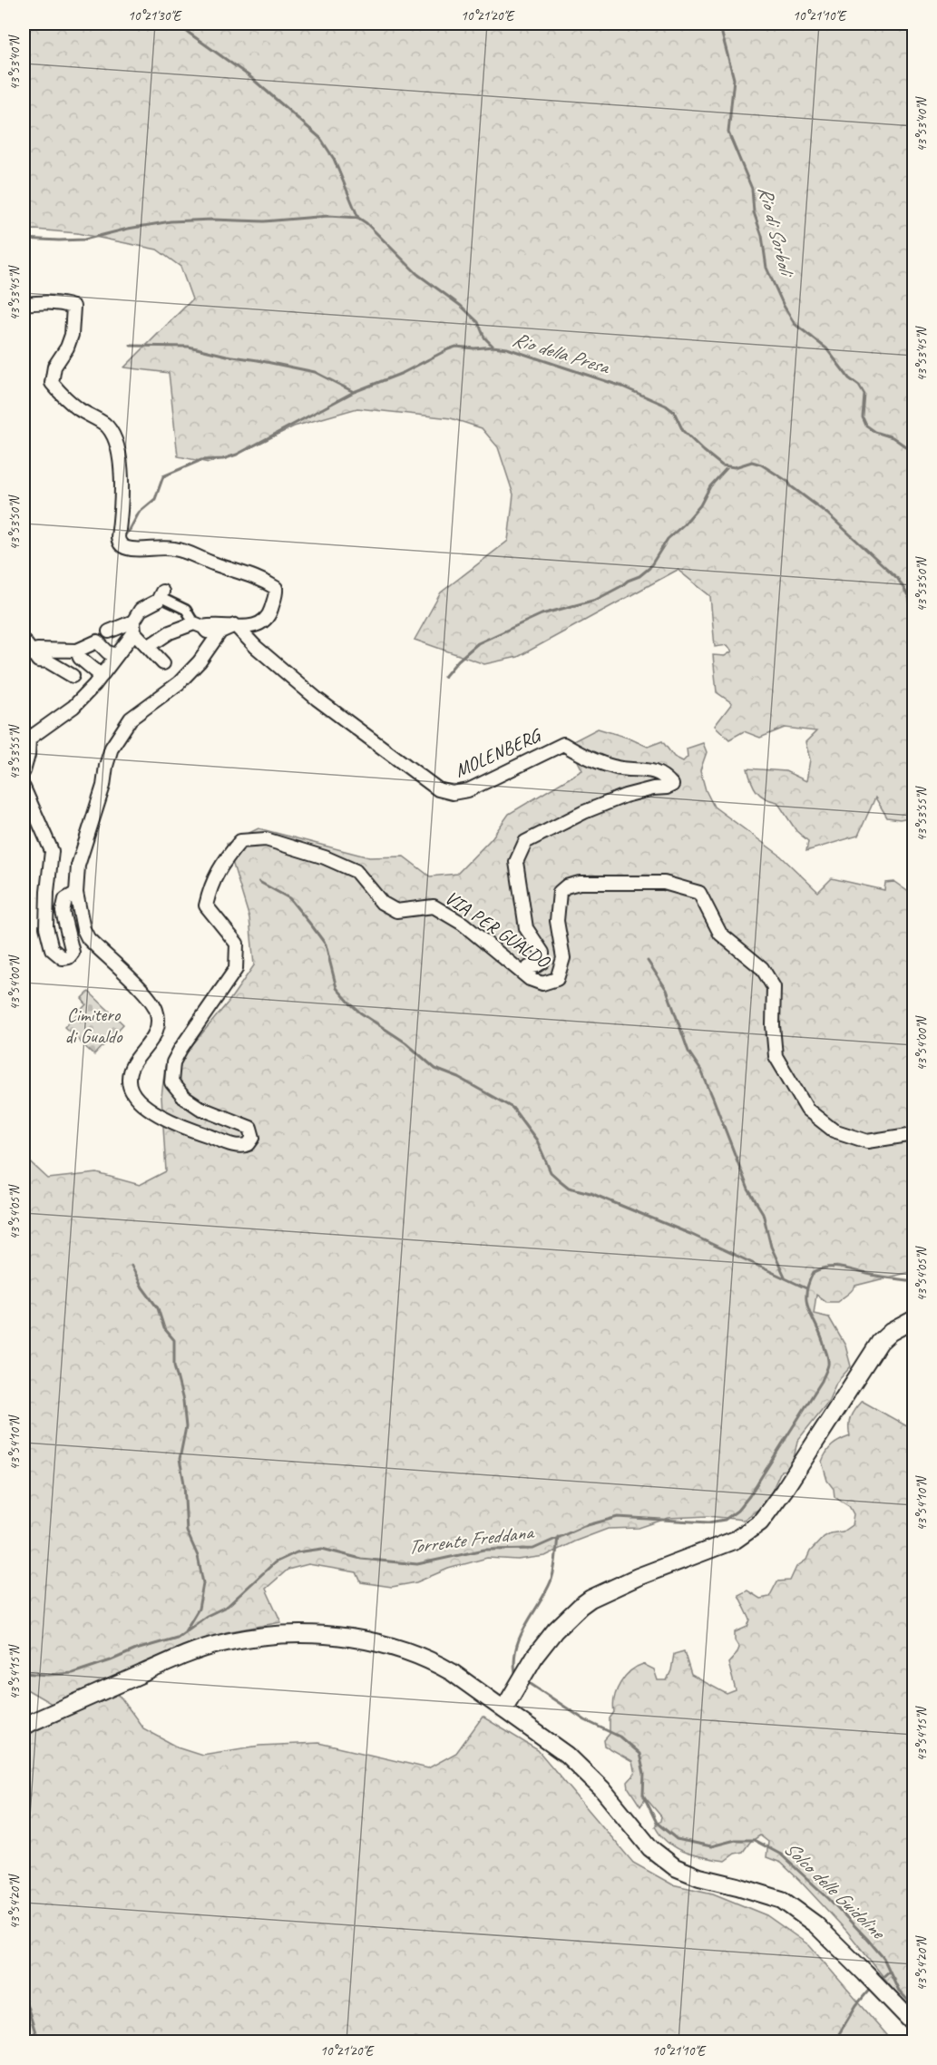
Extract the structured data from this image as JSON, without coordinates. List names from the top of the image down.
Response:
{
  "streets": {
    "street": ["MOLENBERG", "VIA PER GUALDO"]
  },
  "crossings": [
    ["MOLENBERG", "VIA PER GUALDO"]
  ],
  "water": [
    "Rio di Sorboli",
    "Rio della Presa",
    "Torrente Freddana",
    "Solco delle Guidoline"
  ],
  "parks": ["Cimitero di Gualdo"],
  "coordinates": [
    "10°21'30\"E",
    "10°21'20\"E",
    "10°21'10\"E",
    "43°53'40\"N",
    "43°53'45\"N",
    "43°53'50\"N",
    "43°53'55\"N",
    "43°54'00\"N",
    "43°54'05\"N",
    "43°54'10\"N",
    "43°54'15\"N",
    "43°54'20\"N"
  ]
}
